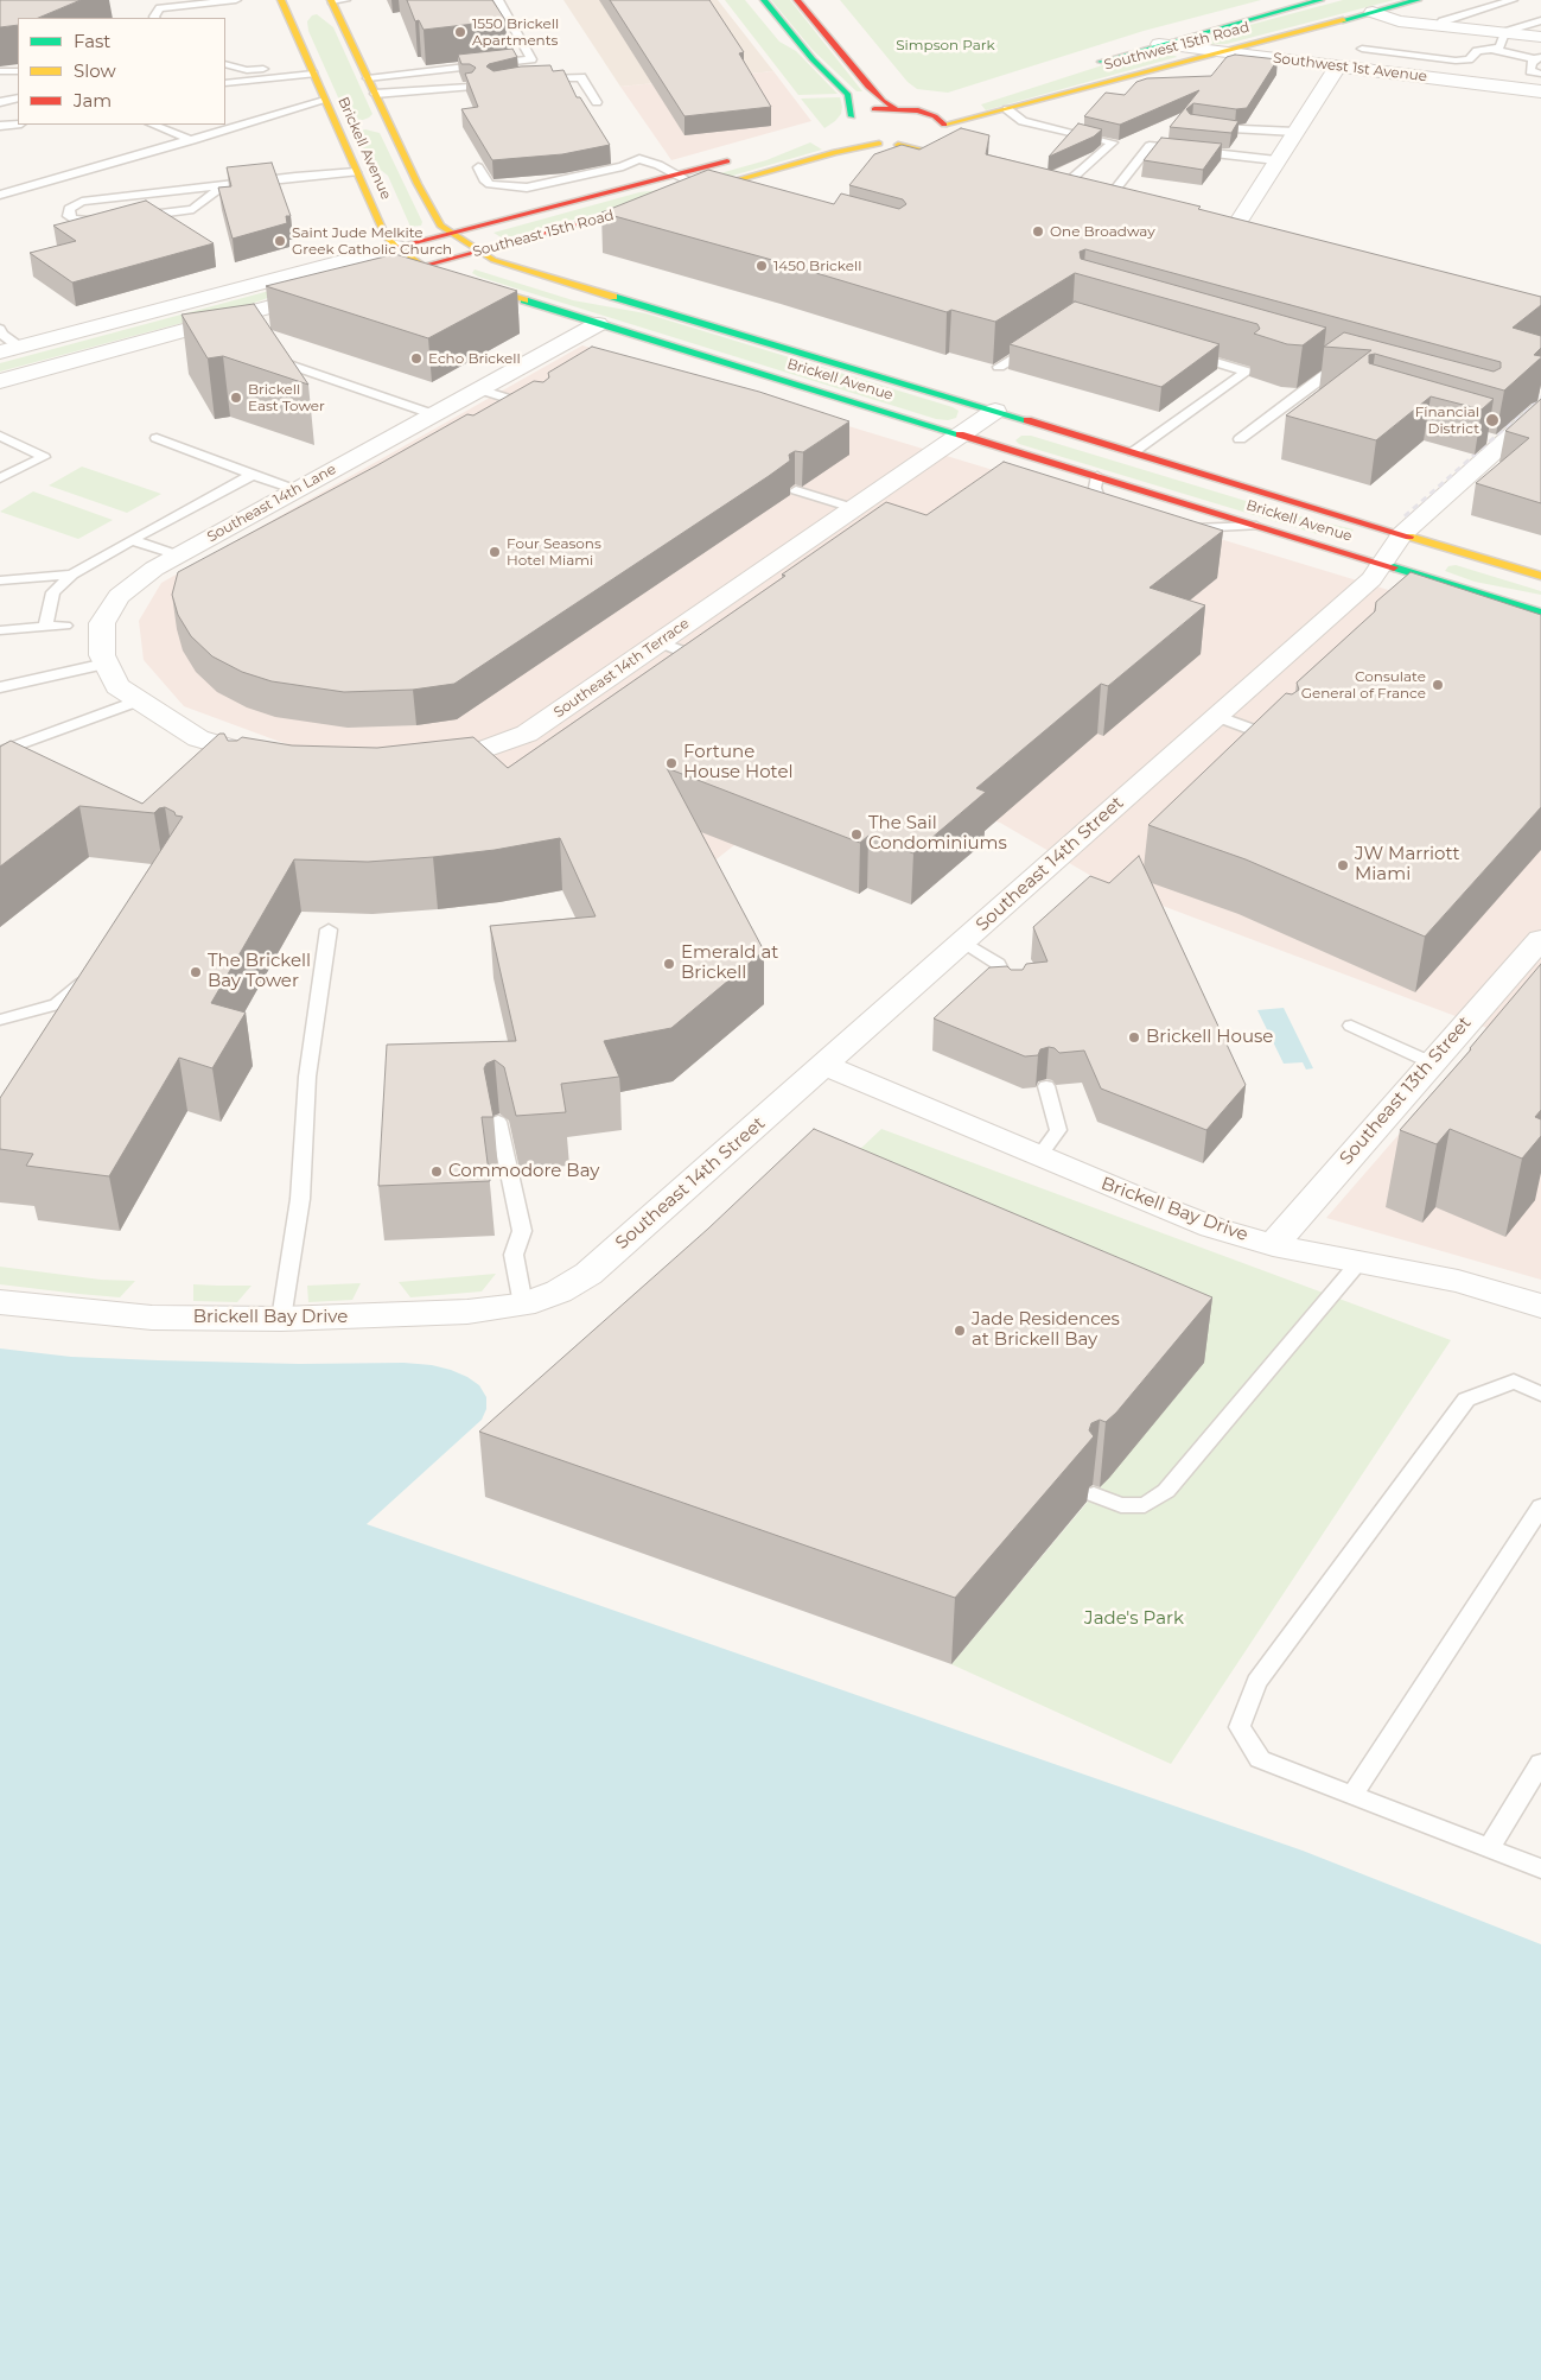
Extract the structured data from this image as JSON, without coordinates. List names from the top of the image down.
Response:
{
  "streets": {
    "main road": ["Southwest 15th Road", "Brickell Avenue", "Southeast 15th Road"],
    "street": [
      "Southwest 1st Avenue",
      "Southeast 14th Lane",
      "Southeast 14th Terrace",
      "Southeast 14th Street",
      "Southeast 13th Street",
      "Brickell Bay Drive"
    ]
  },
  "crossings": [
    ["Southwest 15th Road", "Southwest 1st Avenue"],
    ["Brickell Avenue", "Southeast 15th Road"],
    ["Brickell Avenue", "Southeast 14th Lane"],
    ["Brickell Avenue", "Southeast 14th Terrace"],
    ["Brickell Avenue", "Southeast 14th Street"],
    ["Southeast 14th Street", "Brickell Bay Drive"],
    ["Southeast 13th Street", "Brickell Bay Drive"]
  ],
  "parks": ["Simpson Park", "Jade's Park"],
  "places": [
    "1550 Brickell Apartments",
    "One Broadway",
    "Saint Jude Melkite Greek Catholic Church",
    "1450 Brickell",
    "Echo Brickell",
    "Brickell East Tower",
    "Financial District",
    "Four Seasons Hotel Miami",
    "Consulate General of France",
    "Fortune House Hotel",
    "The Sail Condominiums",
    "JW Marriott Miami",
    "Emerald at Brickell",
    "The Brickell Bay Tower",
    "Brickell House",
    "Commodore Bay",
    "Jade Residences at Brickell Bay"
  ],
  "legend": ["Fast", "Slow", "Jam"]
}
